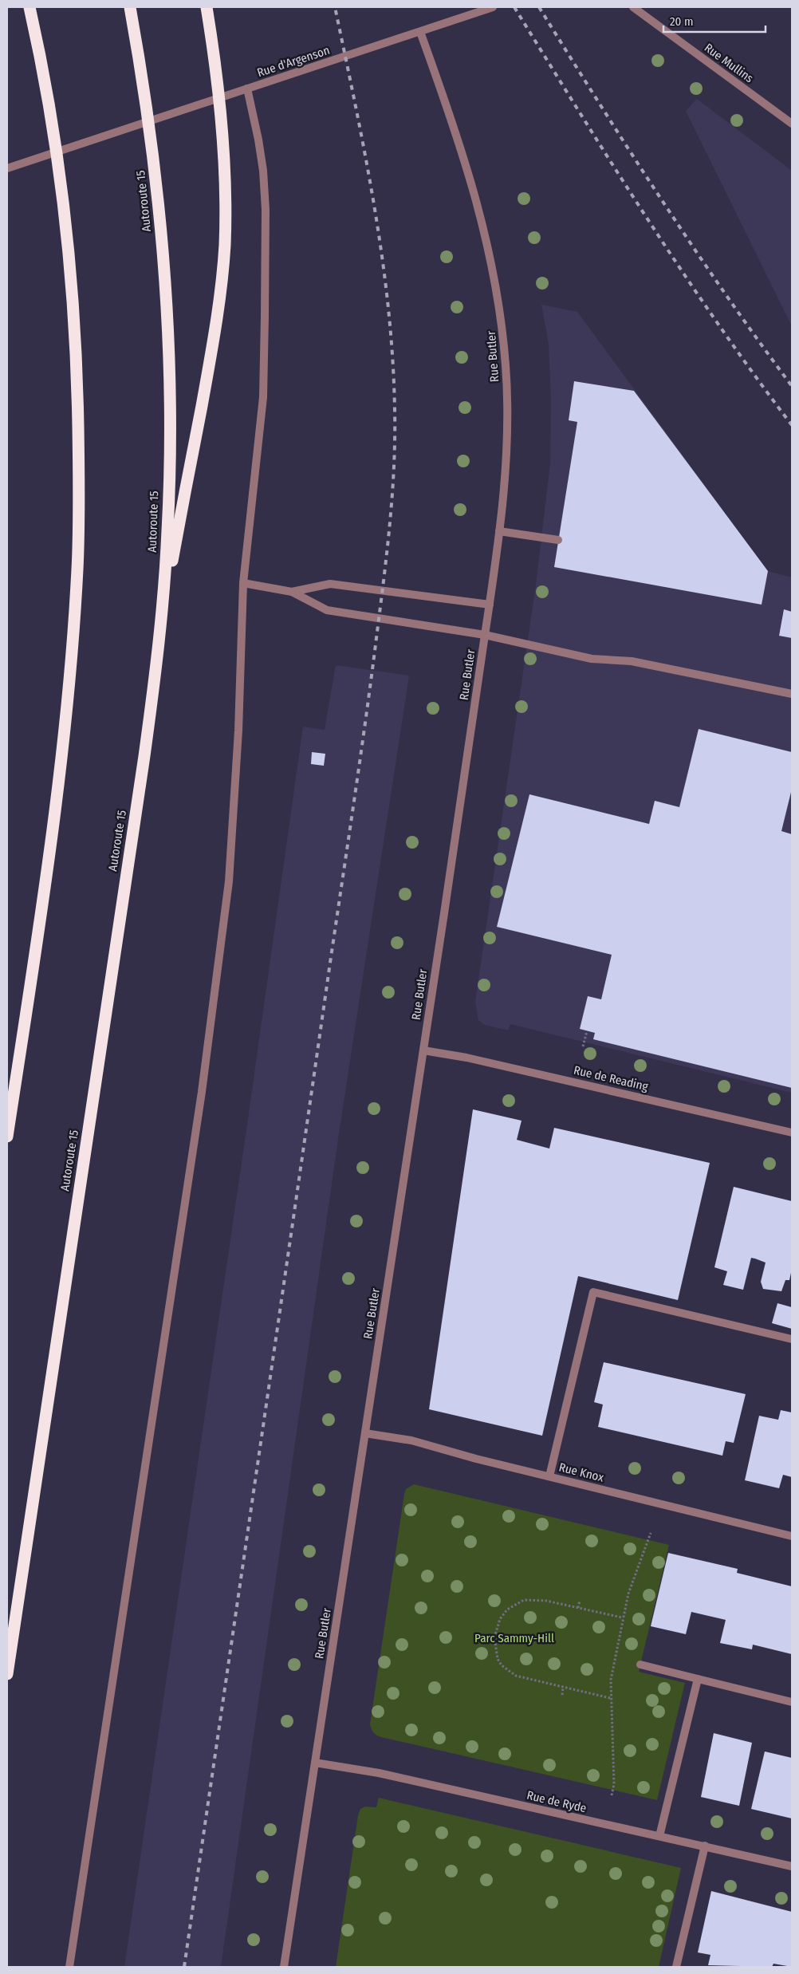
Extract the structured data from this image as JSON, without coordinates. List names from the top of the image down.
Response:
{
  "streets": {
    "highway": ["Autoroute 15"],
    "street": [
      "Rue d'Argenson",
      "Rue Mullins",
      "Rue Butler",
      "Rue de Reading",
      "Rue Knox",
      "Rue de Ryde"
    ]
  },
  "crossings": [
    ["Rue d'Argenson", "Rue Butler"],
    ["Rue Butler", "Rue de Reading"],
    ["Rue Butler", "Rue Knox"],
    ["Rue Butler", "Rue de Ryde"]
  ],
  "parks": ["Parc Sammy-Hill"],
  "scale_bar": "20 m"
}
